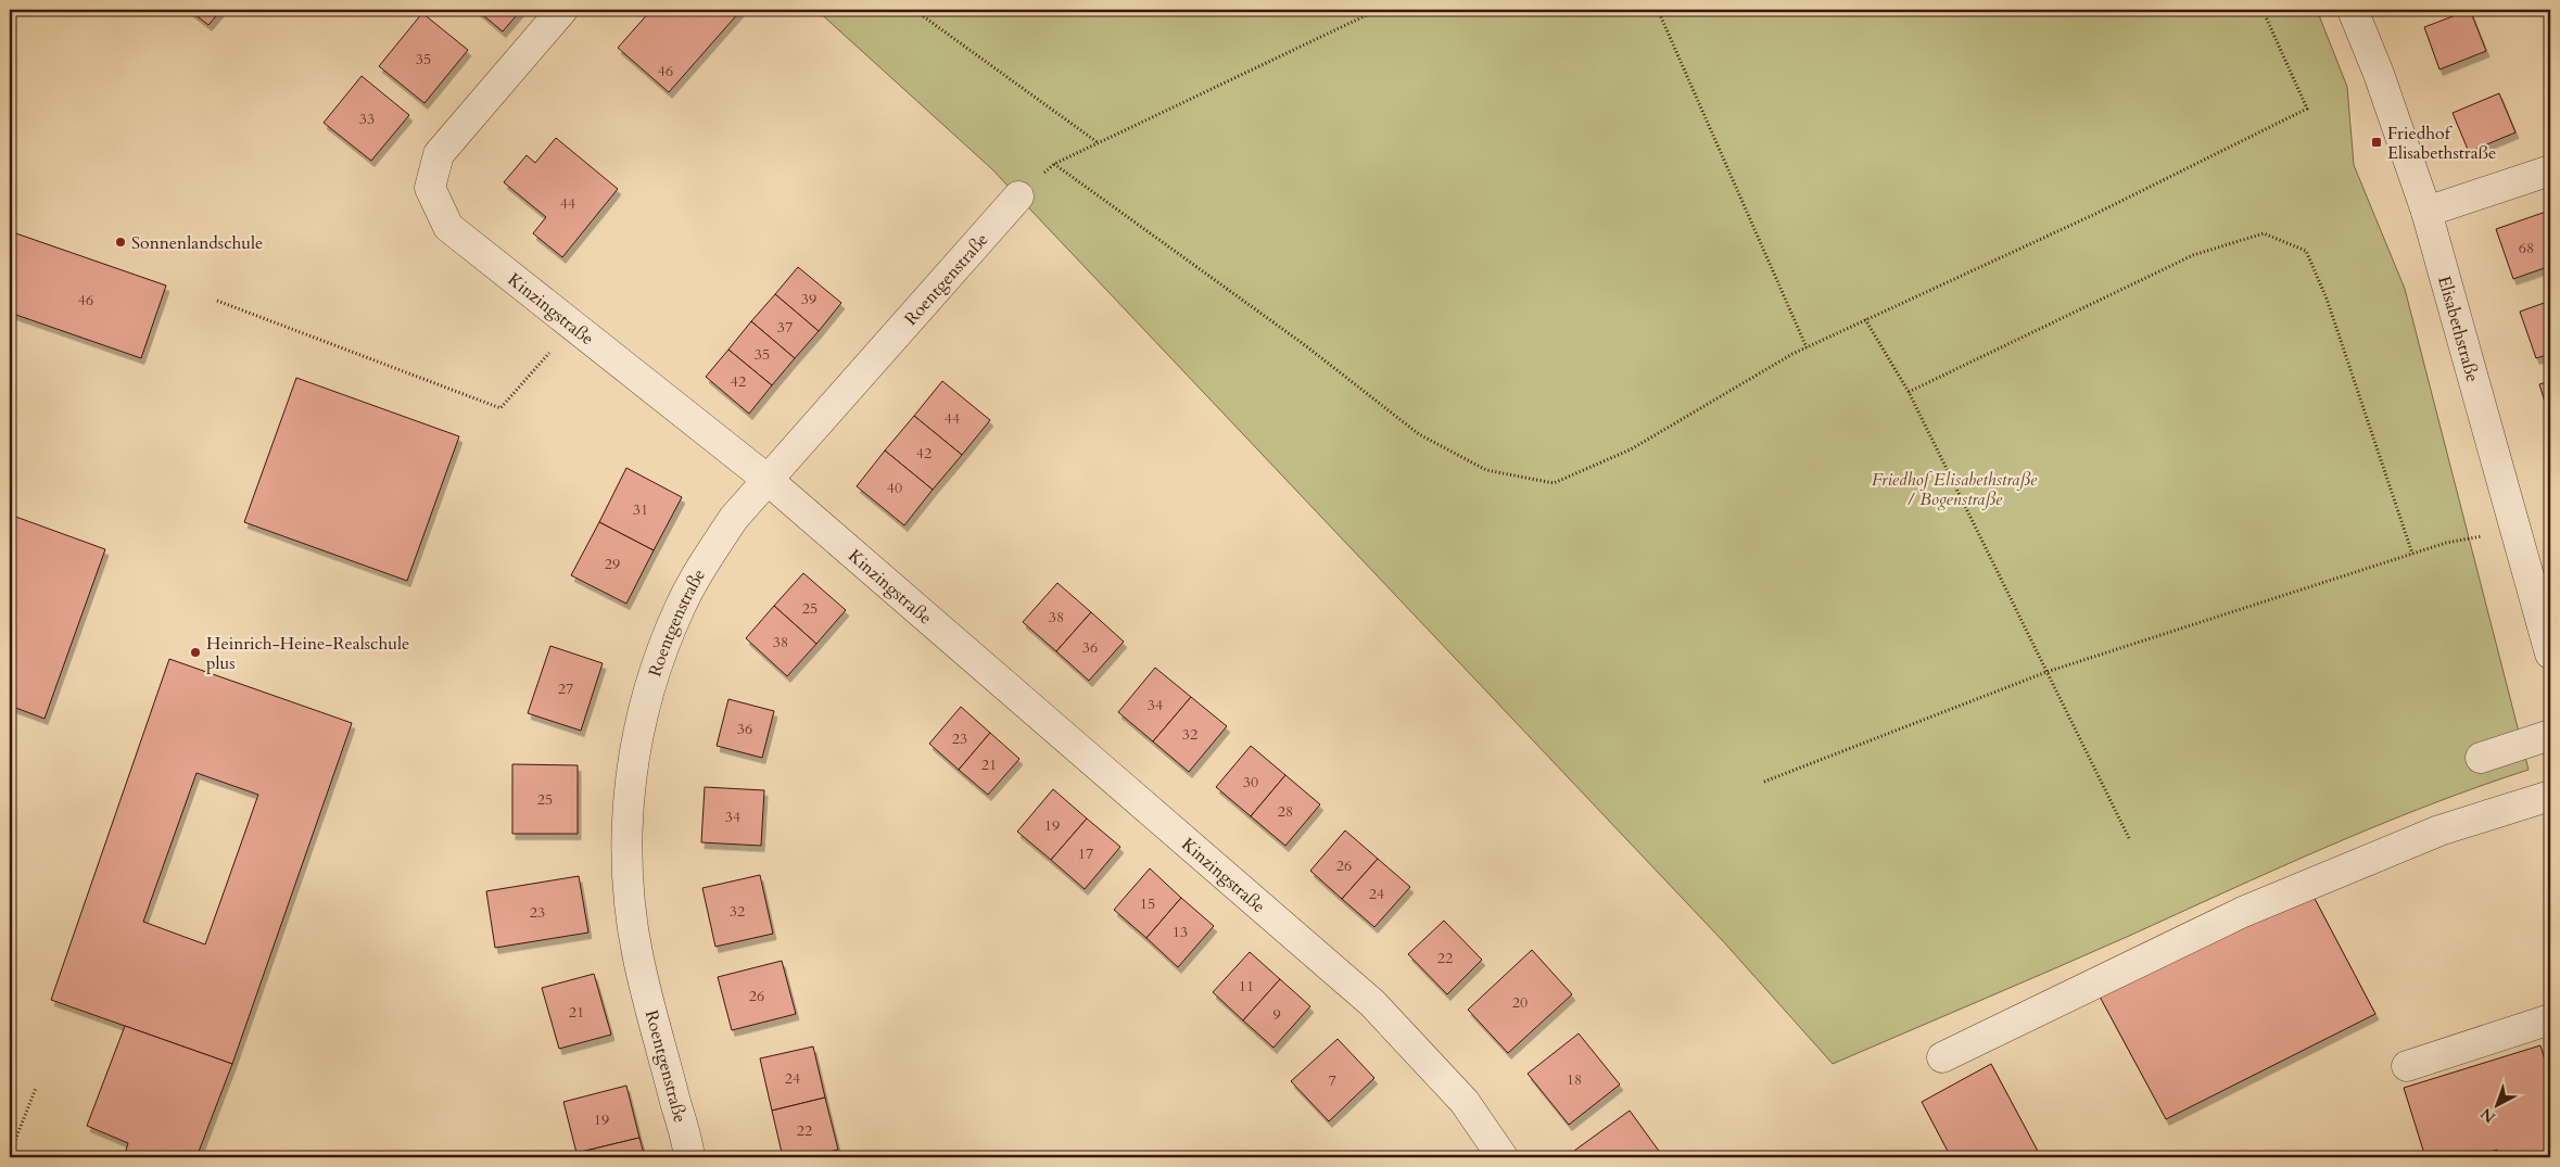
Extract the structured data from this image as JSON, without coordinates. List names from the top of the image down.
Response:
{
  "streets": {
    "street": ["Roentgenstraße", "Kinzingstraße", "Elisabethstraße"]
  },
  "crossings": [
    ["Roentgenstraße", "Kinzingstraße"]
  ],
  "parks": ["Friedhof Elisabethstraße / Bogenstraße"],
  "places": {
    "transit": ["Friedhof Elisabethstraße"],
    "other": ["Sonnenlandschule", "Heinrich-Heine-Realschule plus"]
  },
  "house_numbers": [
    "35",
    "46",
    "33",
    "44",
    "68",
    "39",
    "46",
    "37",
    "35",
    "42",
    "44",
    "42",
    "40",
    "31",
    "29",
    "25",
    "38",
    "38",
    "36",
    "27",
    "34",
    "36",
    "32",
    "23",
    "21",
    "30",
    "25",
    "28",
    "34",
    "19",
    "17",
    "26",
    "24",
    "15",
    "32",
    "23",
    "13",
    "22",
    "11",
    "26",
    "20",
    "21",
    "9",
    "24",
    "18",
    "7",
    "19",
    "22"
  ],
  "north": "bottom left"
}
